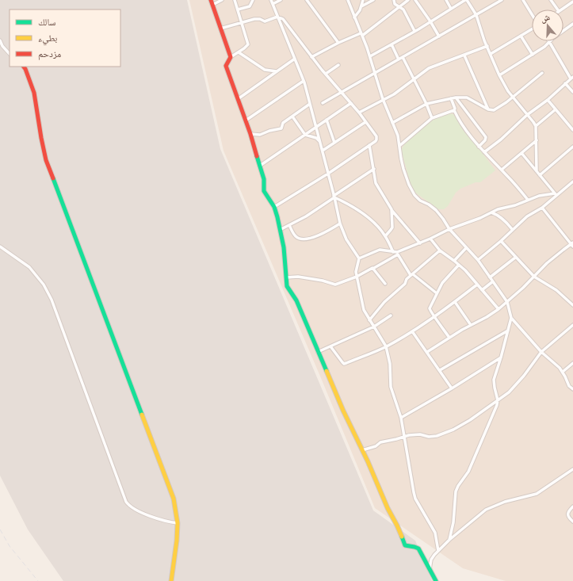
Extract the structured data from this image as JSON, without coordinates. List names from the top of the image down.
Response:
{
  "legend": ["سالك", "بطيء", "مزدحم"],
  "north": "top"
}
